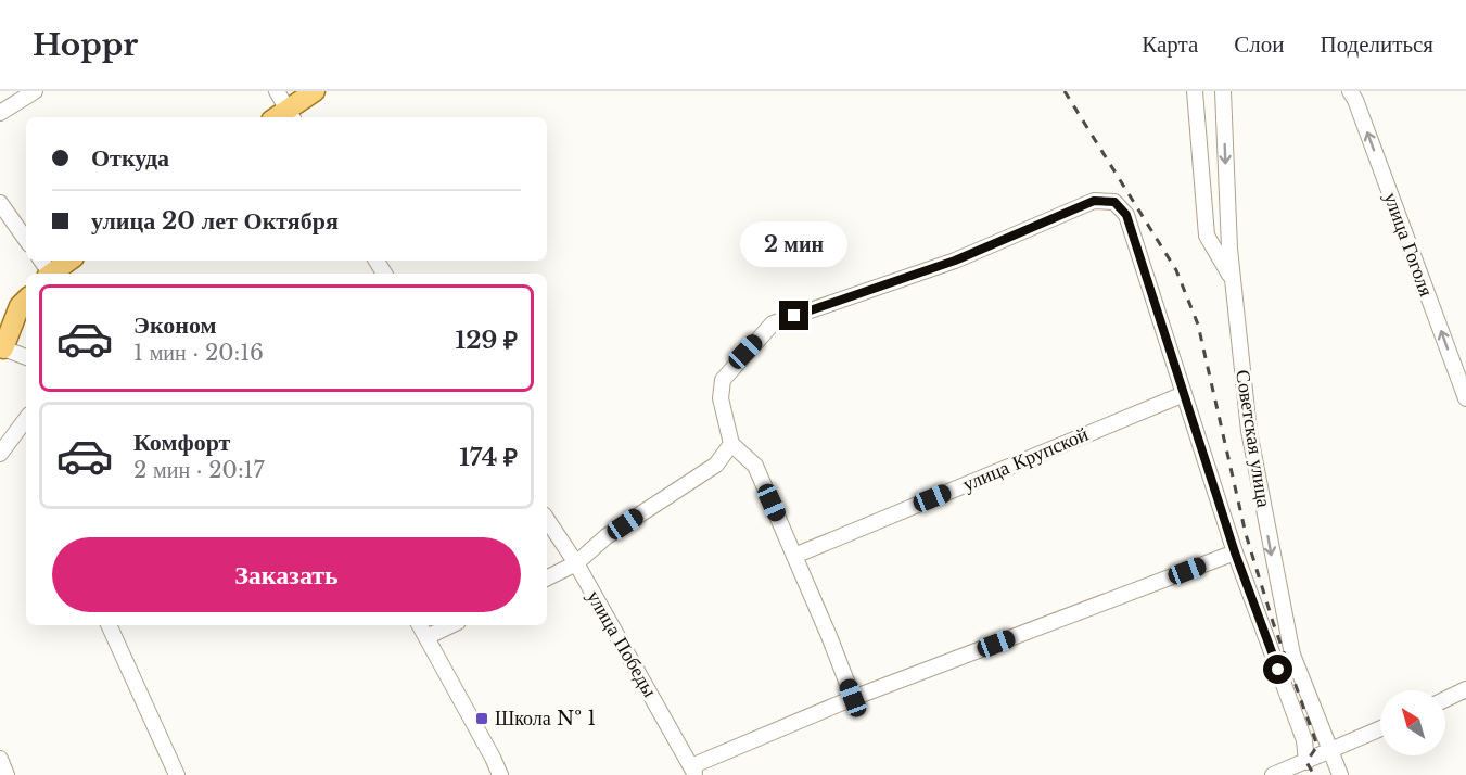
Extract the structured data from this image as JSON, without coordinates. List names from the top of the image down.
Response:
{
  "streets": {
    "street": [
      "улица Гоголя",
      "Советская улица",
      "улица Крупской",
      "улица Победы"
    ]
  },
  "one_way": ["улица Гоголя"],
  "places": {
    "transit": ["Школа № 1"]
  },
  "north": "top left",
  "page": {
    "header": "Hoppr",
    "nav": ["Карта", "Слои", "Поделиться"],
    "banner": ["Откуда", "улица 20 лет Октября"],
    "bubble": "2 мин",
    "list": [
      {
        "name": "Эконом",
        "note": "1 мин · 20:16",
        "value": "129 ₽"
      },
      {
        "name": "Комфорт",
        "note": "2 мин · 20:17",
        "value": "174 ₽"
      }
    ],
    "buttons": "Заказать"
  }
}
